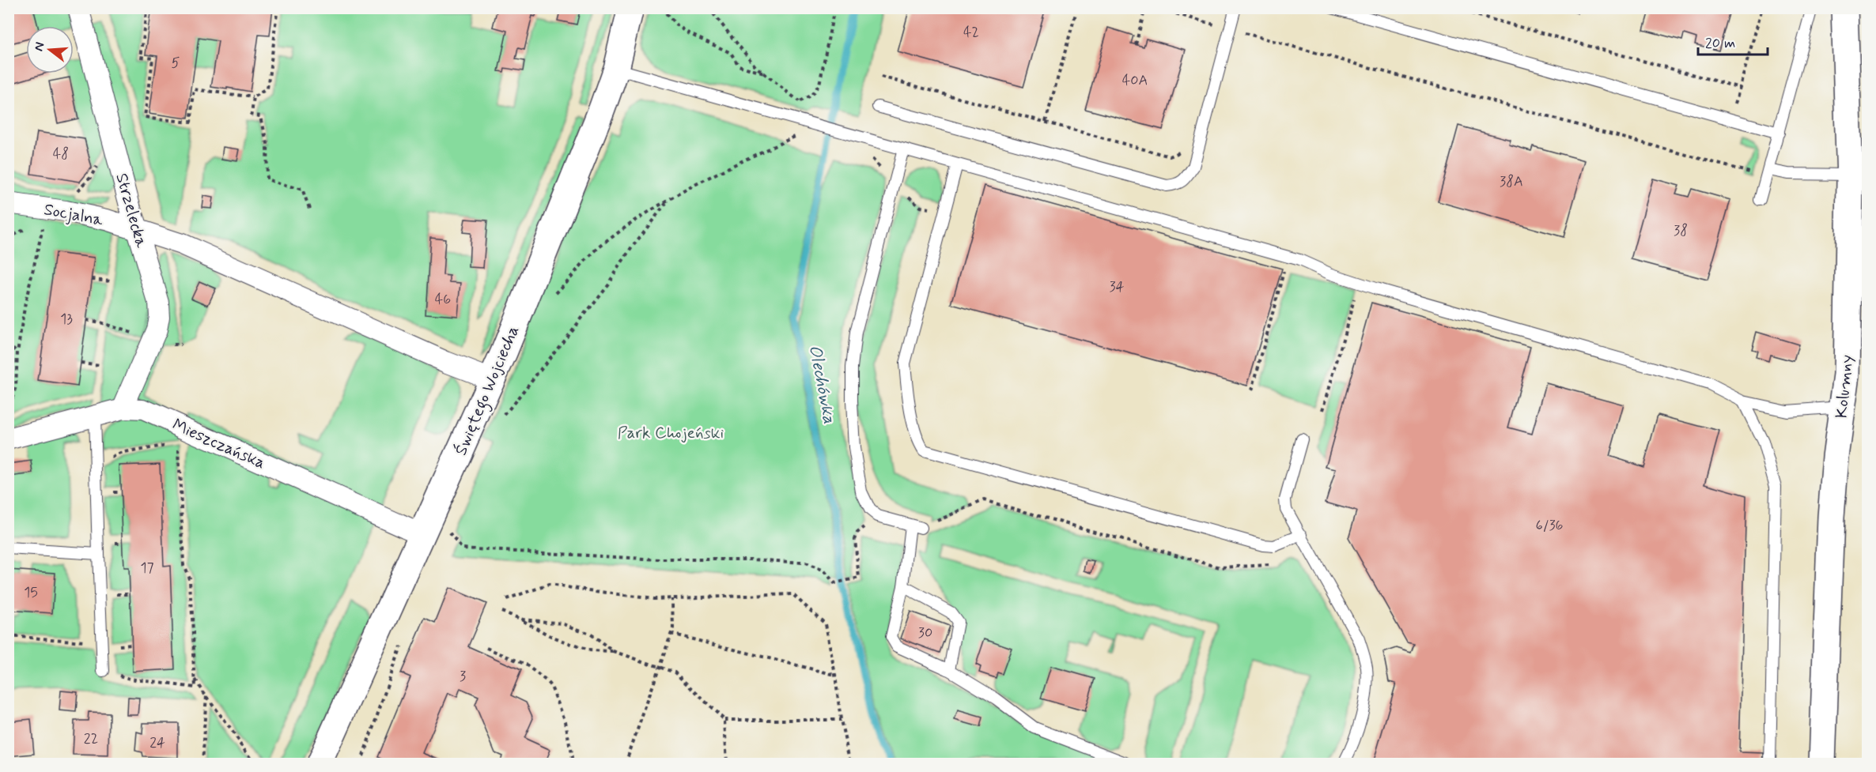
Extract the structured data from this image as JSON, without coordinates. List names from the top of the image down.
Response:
{
  "streets": {
    "street": [
      "Strzelecka",
      "Socjalna",
      "Kolumny",
      "Świętego Wojciecha",
      "Mieszczańska"
    ]
  },
  "crossings": [
    ["Strzelecka", "Socjalna"],
    ["Strzelecka", "Mieszczańska"],
    ["Świętego Wojciecha", "Mieszczańska"]
  ],
  "water": ["Olechówka"],
  "parks": ["Park Chojeński"],
  "house_numbers": [
    "42",
    "5",
    "40A",
    "48",
    "38A",
    "38",
    "34",
    "46",
    "13",
    "6/36",
    "17",
    "15",
    "30",
    "3",
    "22",
    "24"
  ],
  "scale_bar": "20 m",
  "north": "left"
}
